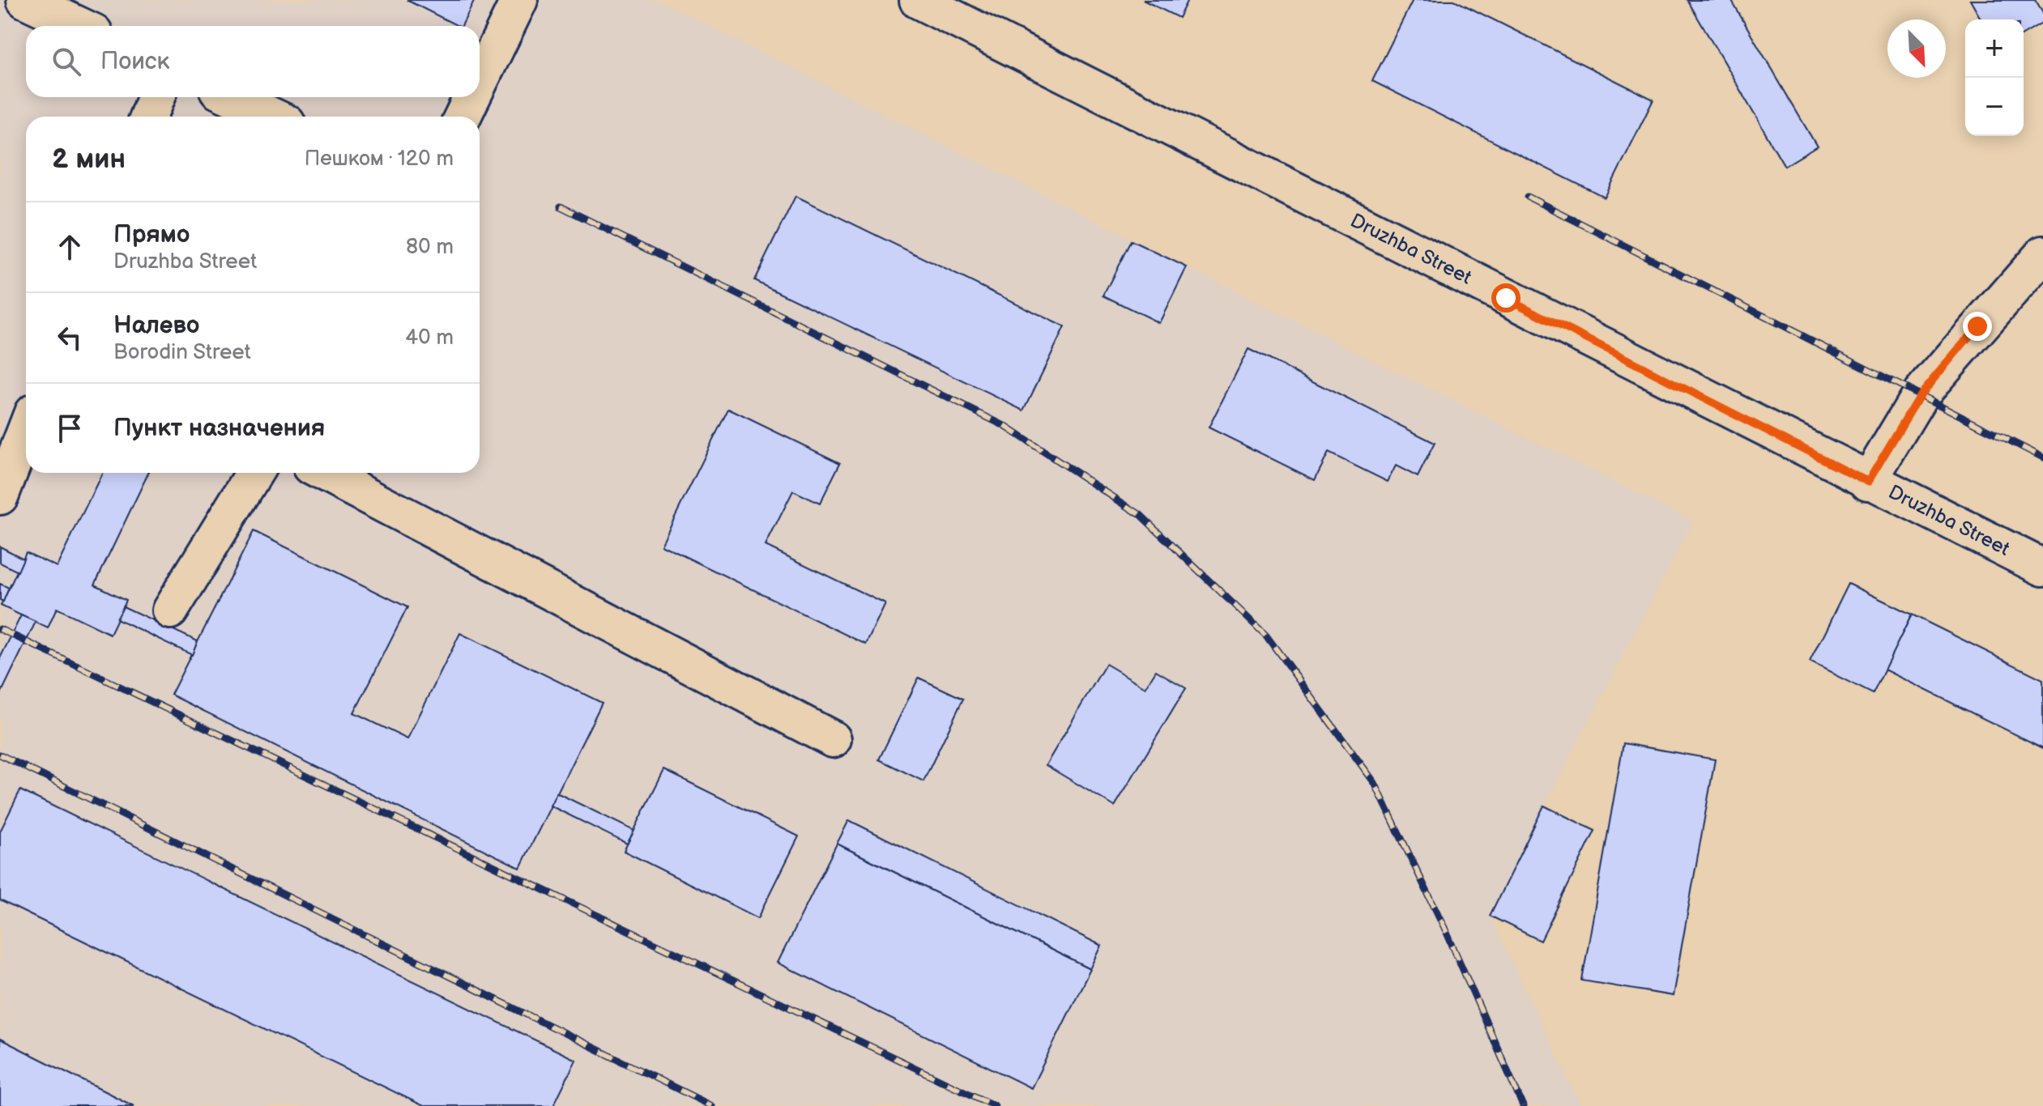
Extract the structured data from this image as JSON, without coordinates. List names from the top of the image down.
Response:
{
  "streets": {
    "street": ["Druzhba Street"]
  },
  "north": "bottom right",
  "page": {
    "map_buttons": ["+", "−"],
    "search": "Поиск",
    "heading": ["2 мин", "Пешком · 120 m"],
    "list": [
      ["Прямо", "Druzhba Street", "80 m"],
      ["Налево", "Borodin Street", "40 m"],
      "Пункт назначения"
    ]
  }
}
